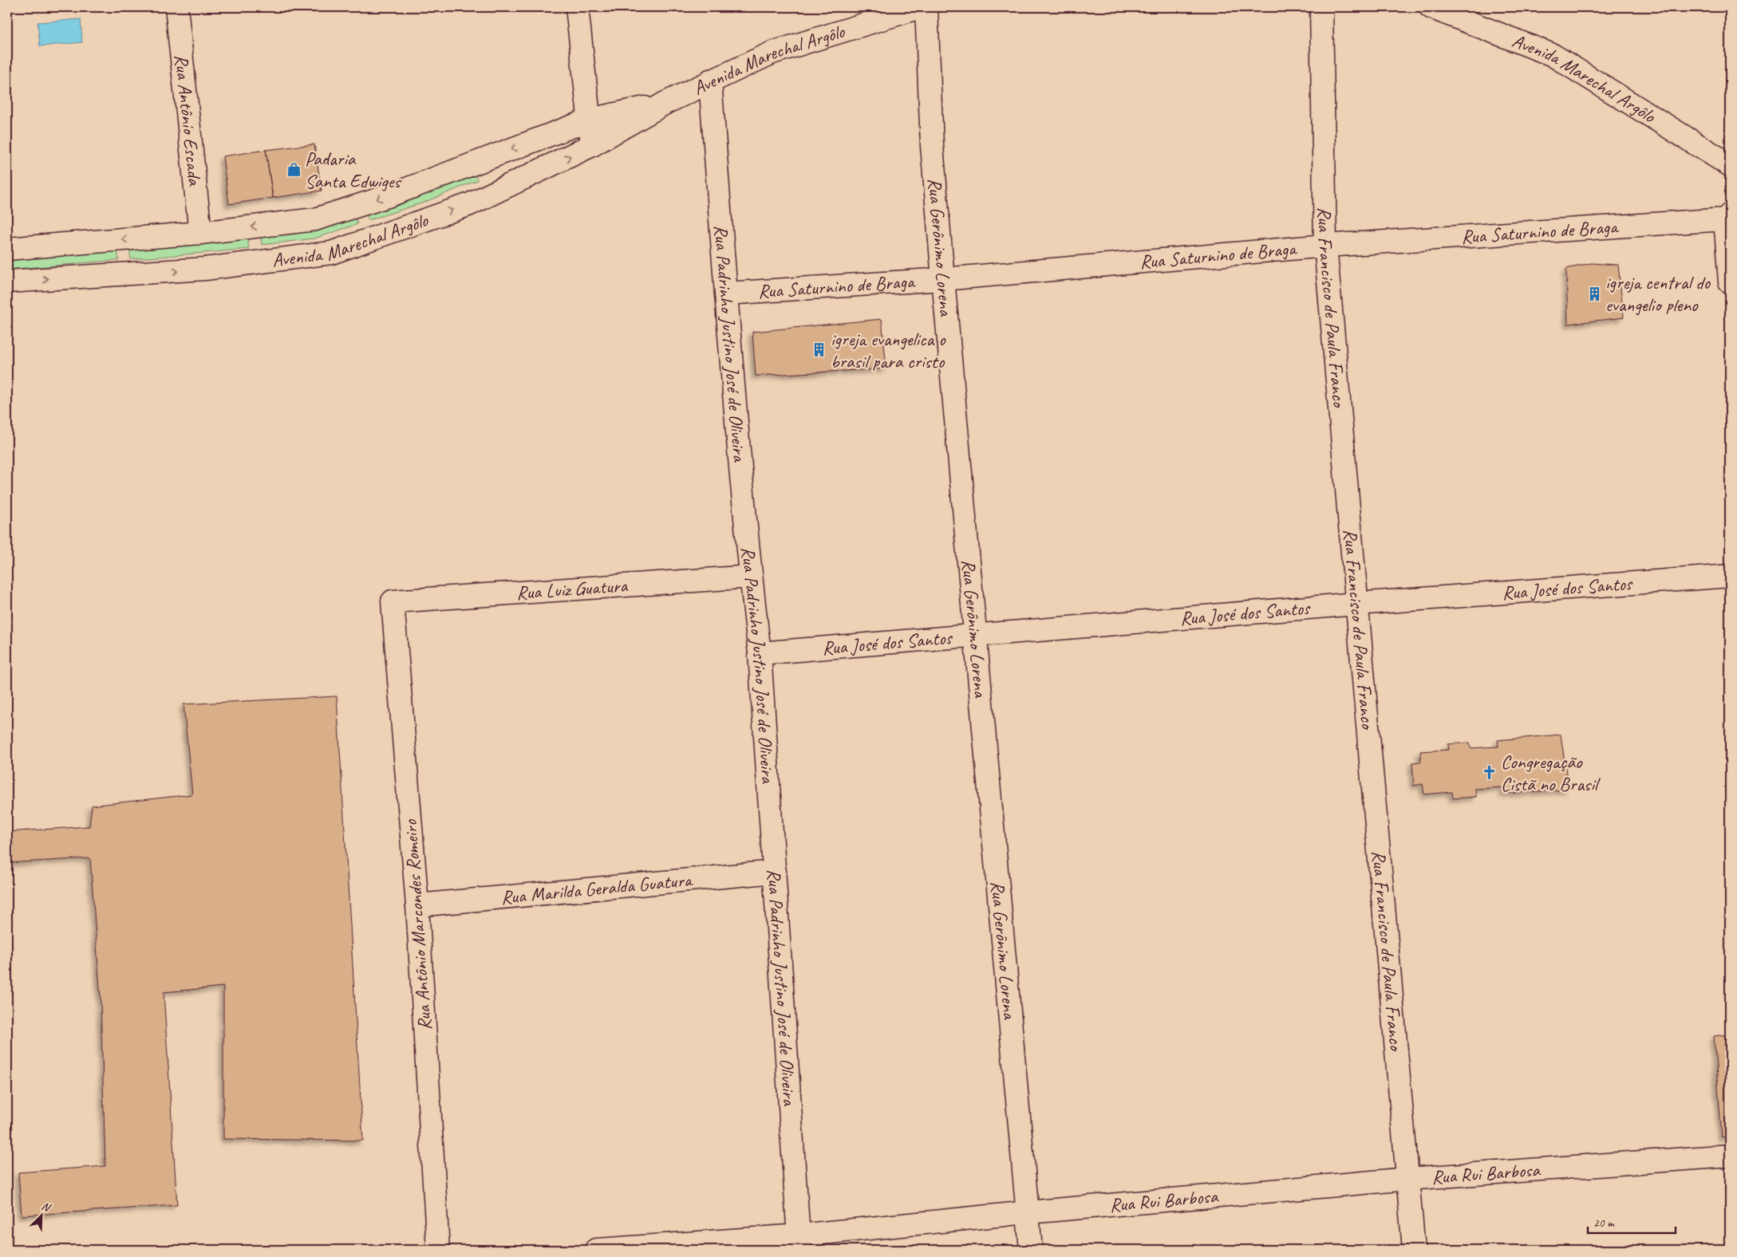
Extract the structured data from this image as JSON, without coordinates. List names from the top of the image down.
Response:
{
  "streets": {
    "street": [
      "Avenida Marechal Argôlo",
      "Rua Antônio Escada",
      "Rua Saturnino de Braga",
      "Rua Gerônimo Lorena",
      "Rua Francisco de Paula Franco",
      "Rua Padrinho Justino José de Oliveira",
      "Rua José dos Santos",
      "Rua Luiz Guatura",
      "Rua Marilda Geralda Guatura",
      "Rua Antônio Marcondes Romeiro",
      "Rua Rui Barbosa"
    ]
  },
  "crossings": [
    ["Avenida Marechal Argôlo", "Rua Antônio Escada"],
    ["Avenida Marechal Argôlo", "Rua Padrinho Justino José de Oliveira"],
    ["Rua Saturnino de Braga", "Rua Gerônimo Lorena"],
    ["Rua Saturnino de Braga", "Rua Francisco de Paula Franco"],
    ["Rua Saturnino de Braga", "Rua Padrinho Justino José de Oliveira"],
    ["Rua Gerônimo Lorena", "Rua José dos Santos"],
    ["Rua Gerônimo Lorena", "Rua Rui Barbosa"],
    ["Rua Francisco de Paula Franco", "Rua José dos Santos"],
    ["Rua Francisco de Paula Franco", "Rua Rui Barbosa"],
    ["Rua Padrinho Justino José de Oliveira", "Rua José dos Santos"],
    ["Rua Padrinho Justino José de Oliveira", "Rua Luiz Guatura"],
    ["Rua Padrinho Justino José de Oliveira", "Rua Marilda Geralda Guatura"],
    ["Rua Padrinho Justino José de Oliveira", "Rua Rui Barbosa"],
    ["Rua Luiz Guatura", "Rua Antônio Marcondes Romeiro"],
    ["Rua Marilda Geralda Guatura", "Rua Antônio Marcondes Romeiro"]
  ],
  "places": {
    "shop": ["Padaria Santa Edwiges"],
    "building": ["igreja central do evangelio pleno", "igreja evangelica o brasil para cristo"],
    "church": ["Congregação Cistã no Brasil"]
  },
  "scale_bar": "20 m",
  "north": "top right"
}
